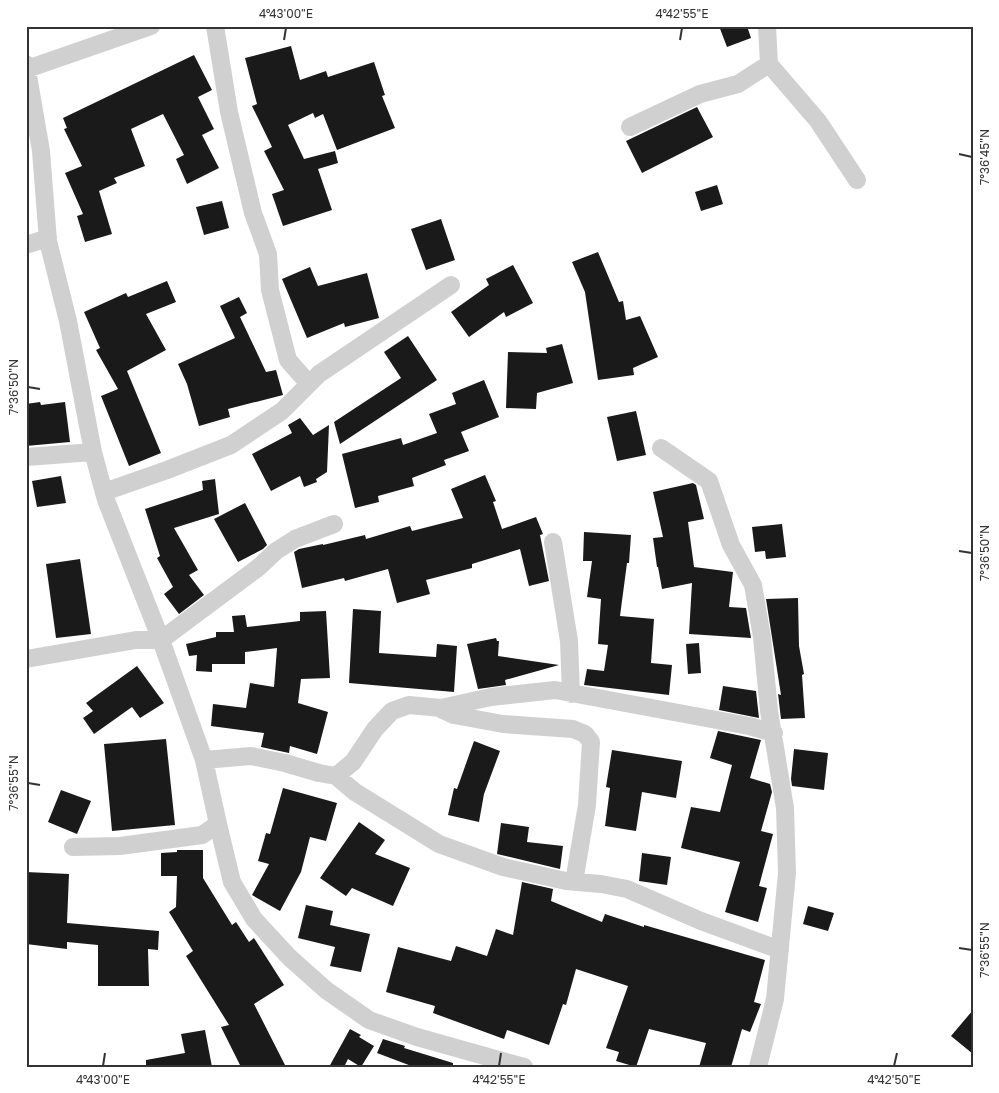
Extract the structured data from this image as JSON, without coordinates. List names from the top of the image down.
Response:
{
  "coordinates": [
    "4°43'00\"E",
    "4°42'55\"E",
    "7°36'45\"N",
    "7°36'50\"N",
    "7°36'55\"N",
    "4°42'50\"E"
  ]
}
